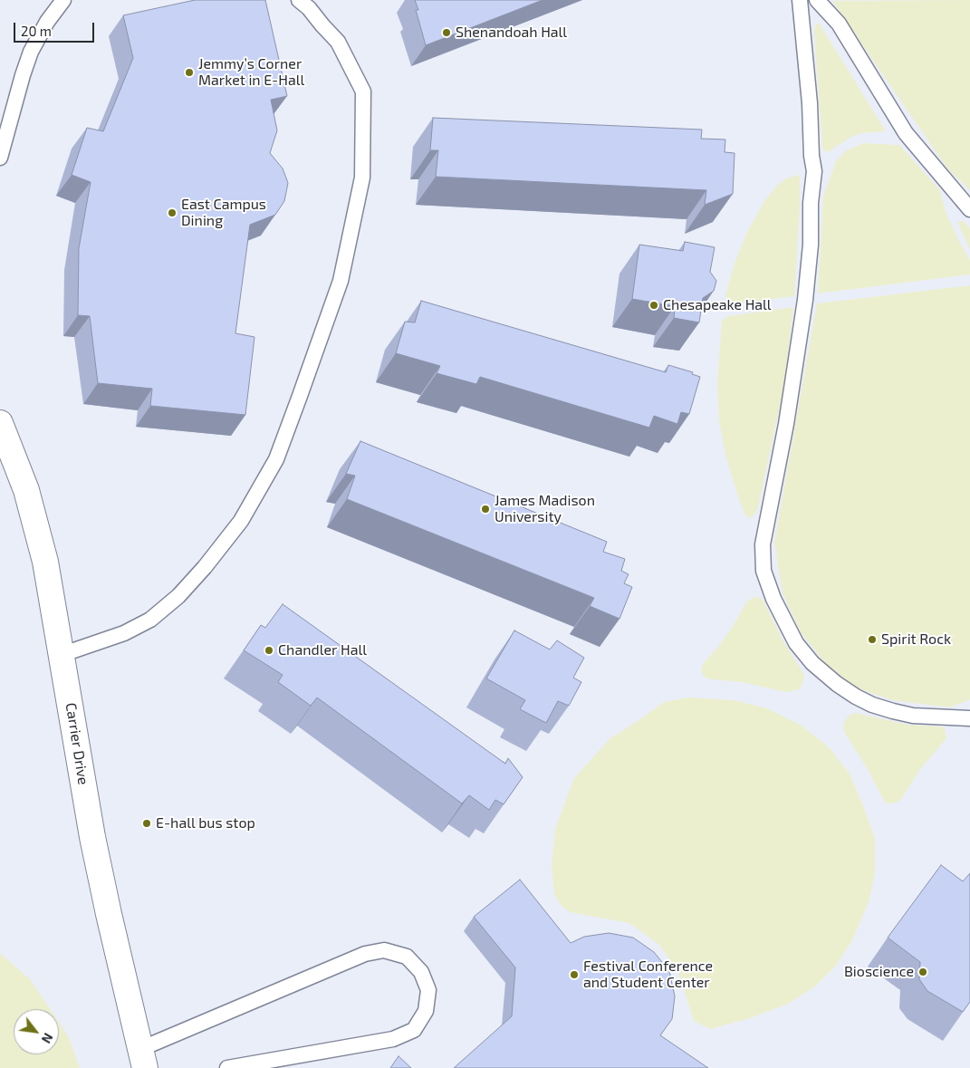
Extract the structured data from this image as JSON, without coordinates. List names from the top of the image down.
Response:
{
  "streets": {
    "street": ["Carrier Drive"]
  },
  "places": [
    "Shenandoah Hall",
    "Jemmy’s Corner Market in E-Hall",
    "East Campus Dining",
    "Chesapeake Hall",
    "James Madison University",
    "Spirit Rock",
    "Chandler Hall",
    "E-hall bus stop",
    "Bioscience",
    "Festival Conference and Student Center"
  ],
  "scale_bar": "20 m",
  "north": "bottom right"
}
